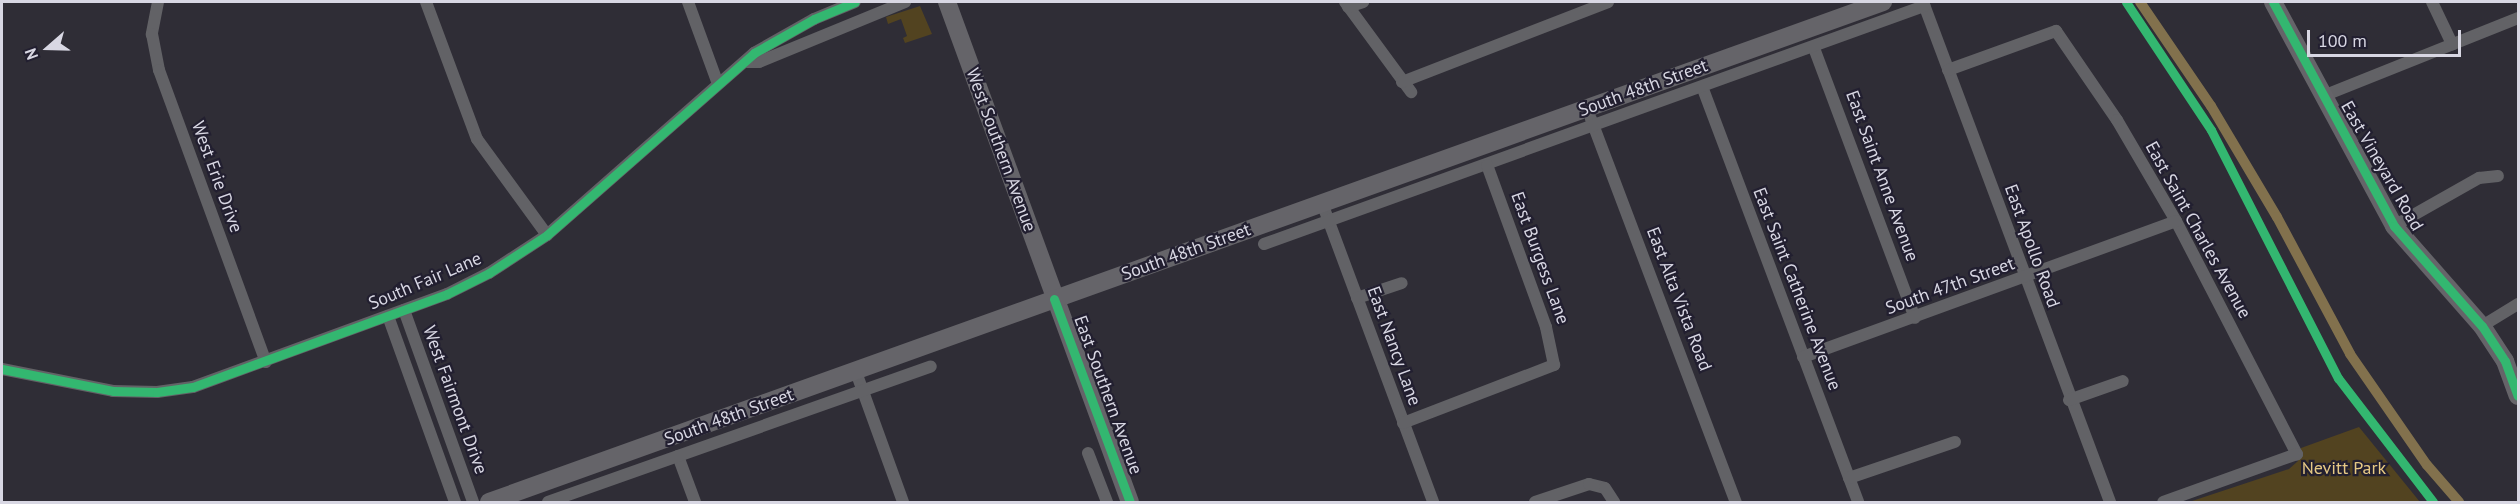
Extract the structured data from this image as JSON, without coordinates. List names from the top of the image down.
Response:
{
  "streets": {
    "main road": [
      "South 48th Street",
      "West Southern Avenue",
      "East Vineyard Road",
      "East Southern Avenue"
    ],
    "street": [
      "East Saint Anne Avenue",
      "West Erie Drive",
      "East Saint Charles Avenue",
      "East Apollo Road",
      "East Burgess Lane",
      "South Fair Lane",
      "South 47th Street",
      "East Saint Catherine Avenue",
      "East Alta Vista Road",
      "East Nancy Lane",
      "West Fairmont Drive"
    ]
  },
  "crossings": [
    ["South 48th Street", "West Southern Avenue"],
    ["South 48th Street", "East Saint Anne Avenue"],
    ["South 48th Street", "East Apollo Road"],
    ["South 48th Street", "East Burgess Lane"],
    ["South 48th Street", "East Saint Catherine Avenue"],
    ["South 48th Street", "East Alta Vista Road"],
    ["South 48th Street", "East Nancy Lane"],
    ["South 48th Street", "East Southern Avenue"],
    ["West Southern Avenue", "East Southern Avenue"],
    ["East Saint Anne Avenue", "South 47th Street"],
    ["West Erie Drive", "South Fair Lane"],
    ["East Saint Charles Avenue", "East Apollo Road"],
    ["East Saint Charles Avenue", "South 47th Street"],
    ["East Apollo Road", "South 47th Street"],
    ["East Burgess Lane", "East Nancy Lane"],
    ["South Fair Lane", "West Fairmont Drive"],
    ["South 47th Street", "East Saint Catherine Avenue"]
  ],
  "parks": ["Nevitt Park"],
  "scale_bar": "100 m",
  "north": "left"
}
